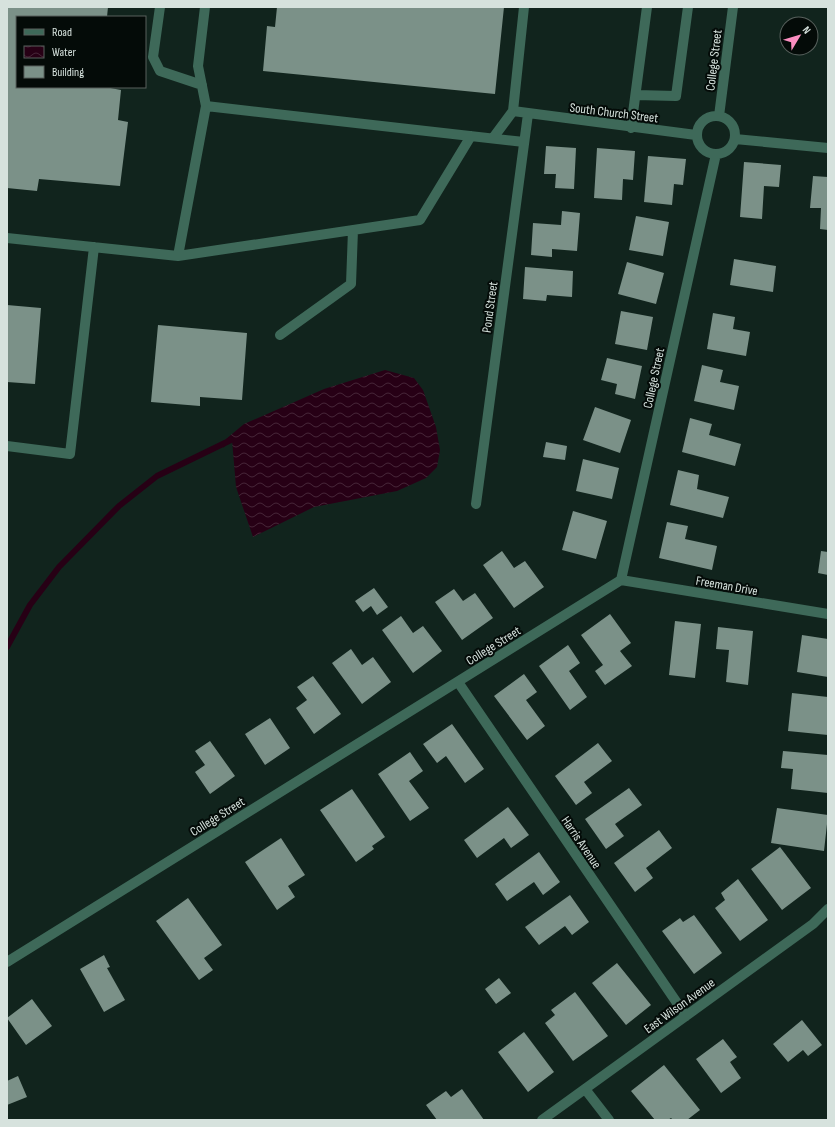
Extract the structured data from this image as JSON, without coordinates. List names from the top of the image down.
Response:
{
  "streets": {
    "street": [
      "College Street",
      "South Church Street",
      "Pond Street",
      "Freeman Drive",
      "Harris Avenue",
      "East Wilson Avenue"
    ]
  },
  "crossings": [
    ["College Street", "South Church Street"],
    ["College Street", "Freeman Drive"],
    ["College Street", "Harris Avenue"],
    ["South Church Street", "Pond Street"],
    ["Harris Avenue", "East Wilson Avenue"]
  ],
  "legend": ["Road", "Water", "Building"],
  "north": "top right"
}
